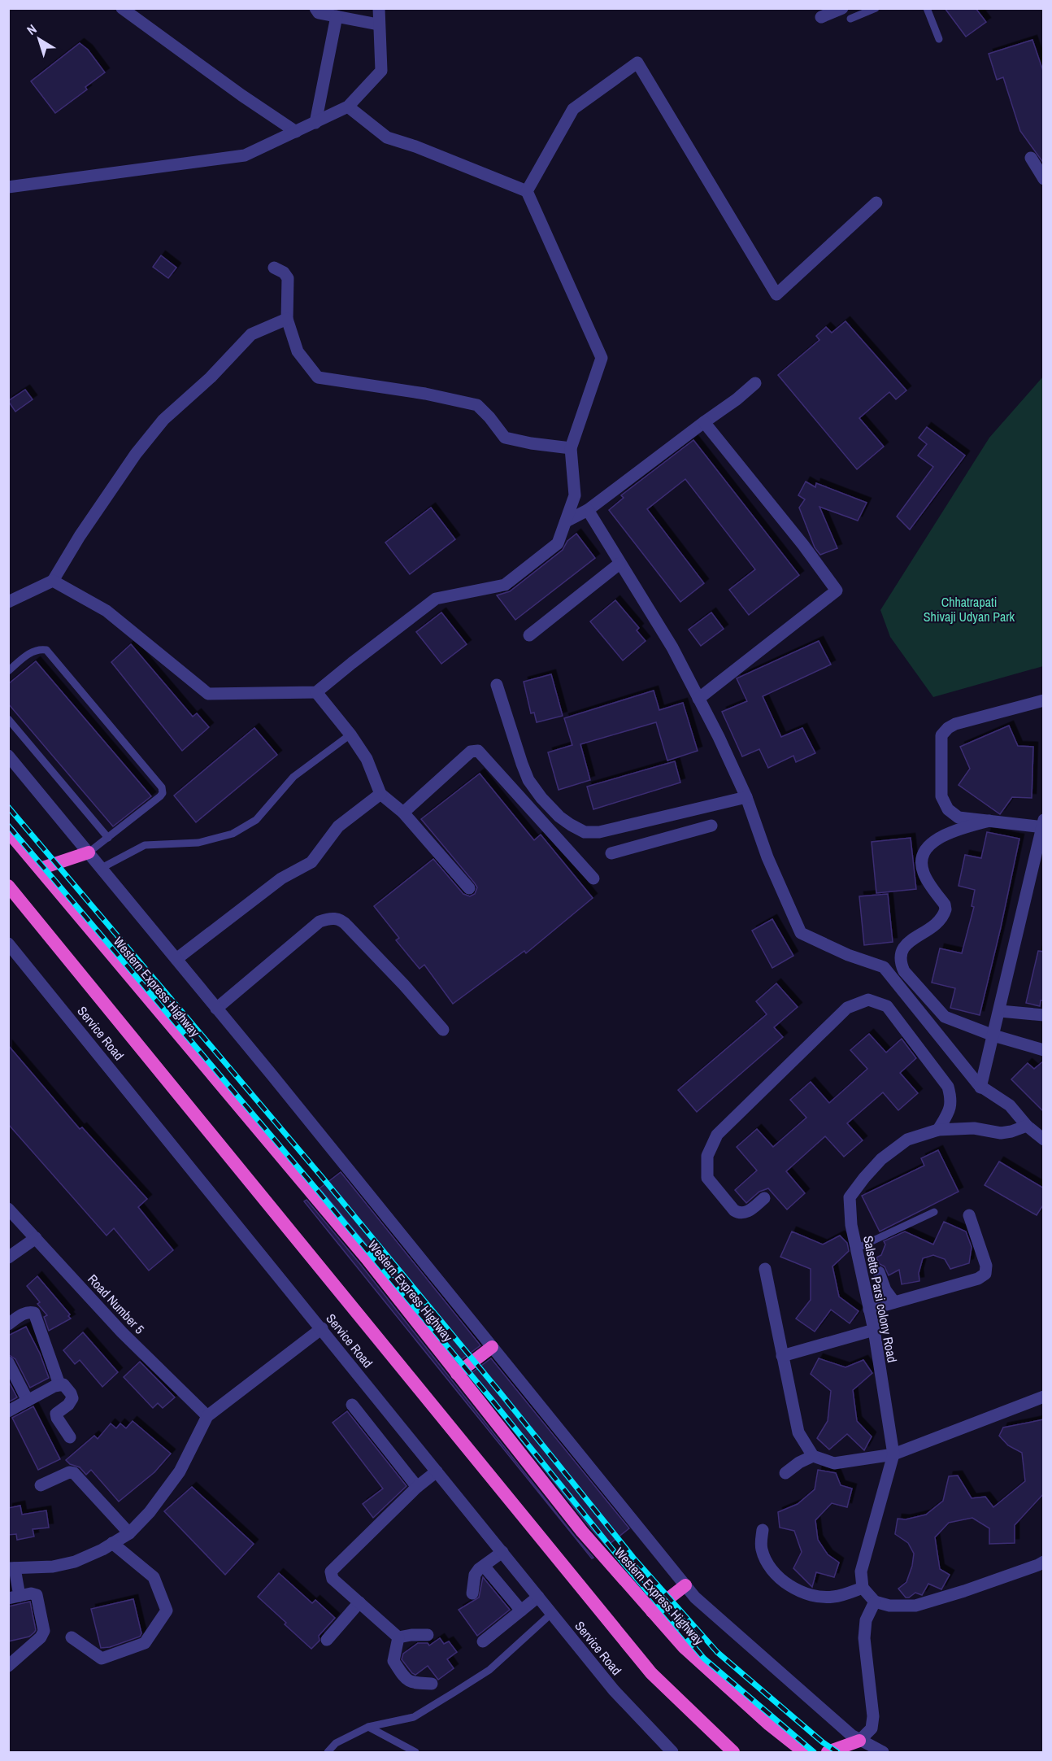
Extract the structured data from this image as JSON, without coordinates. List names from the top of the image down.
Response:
{
  "streets": {
    "highway": ["Western Express Highway"],
    "street": ["Service Road", "Salsette Parsi colony Road", "Road Number 5"]
  },
  "parks": ["Chhatrapati Shivaji Udyan Park"],
  "north": "top left"
}
